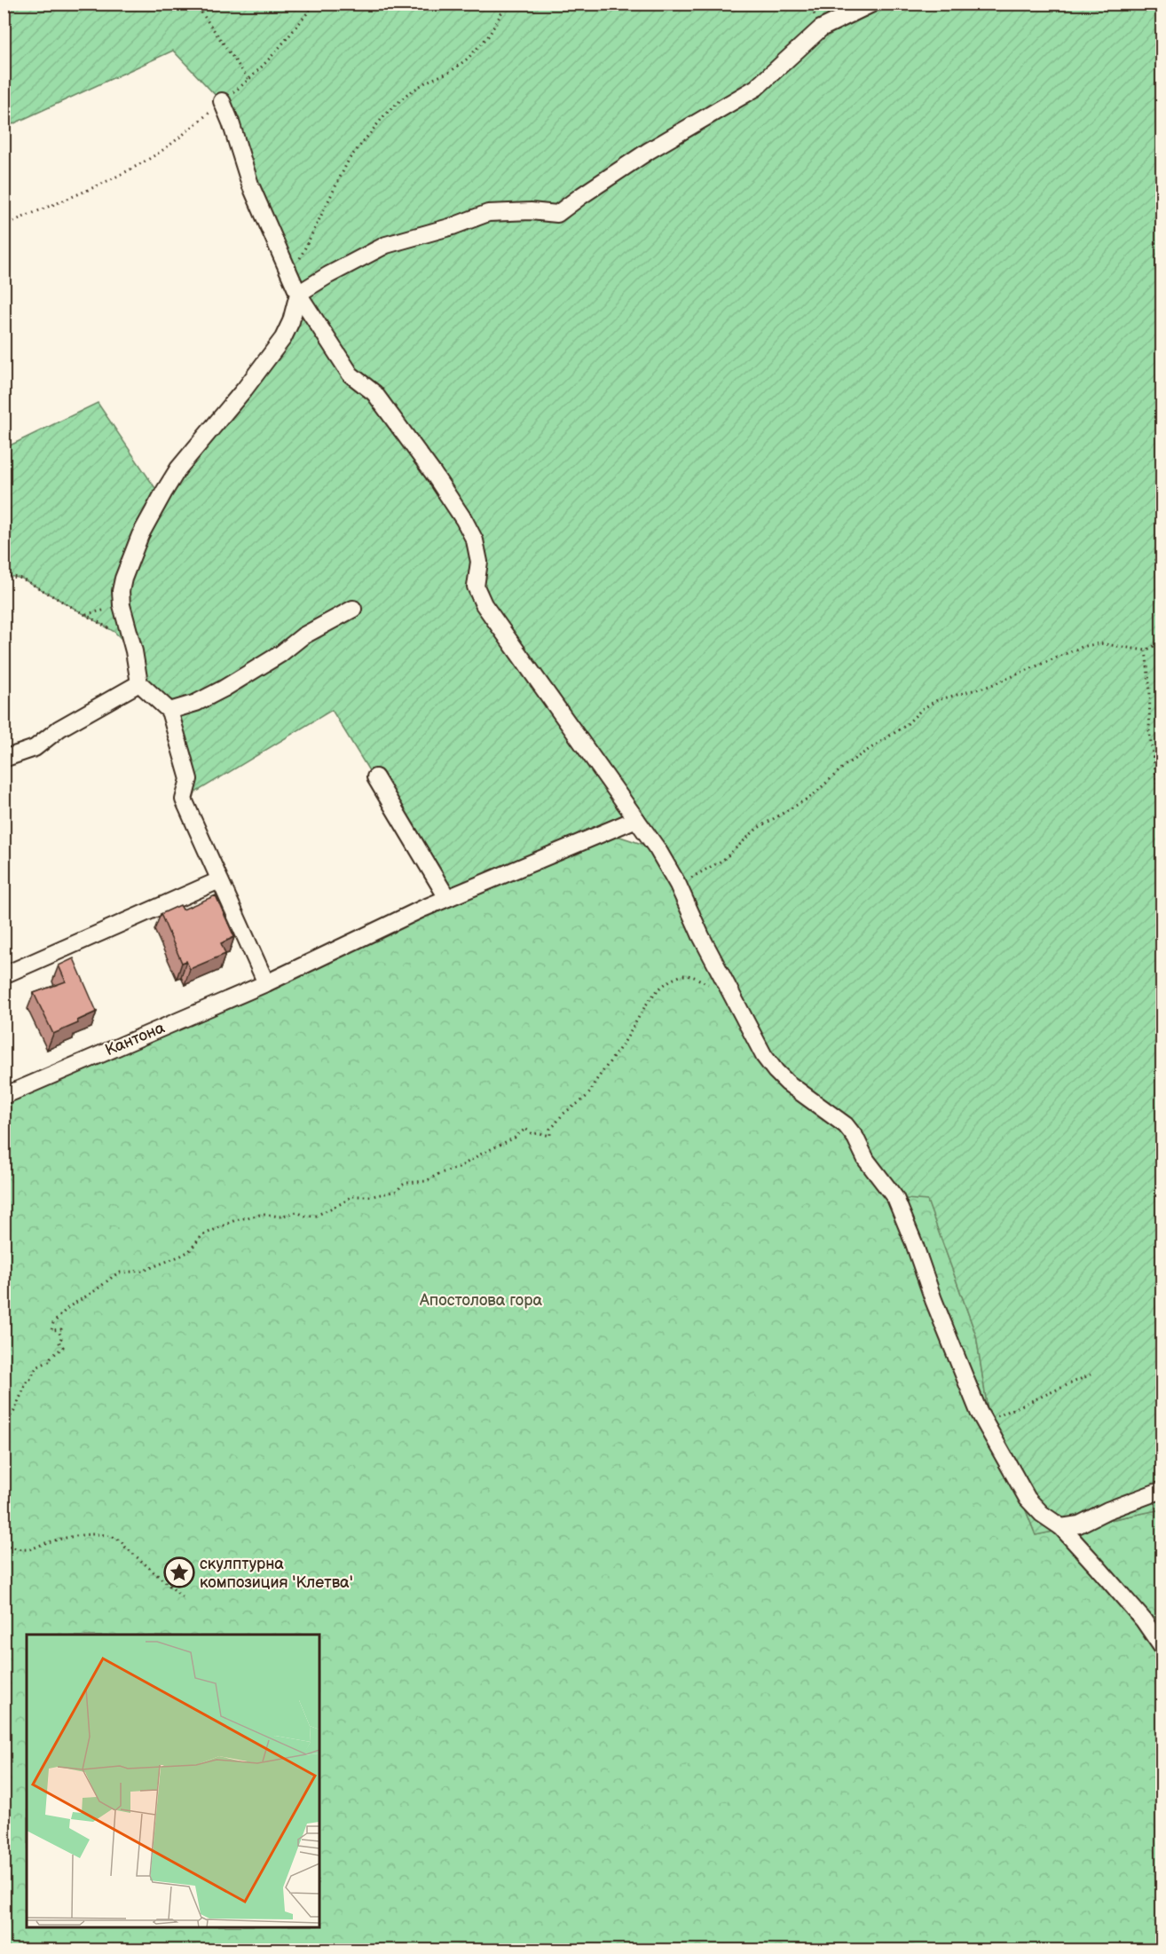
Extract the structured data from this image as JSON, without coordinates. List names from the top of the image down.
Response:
{
  "streets": {
    "street": ["Кантона"]
  },
  "parks": ["Апостолова гора"],
  "places": {
    "place": ["скулптурна композиция 'Клетва'"]
  }
}
